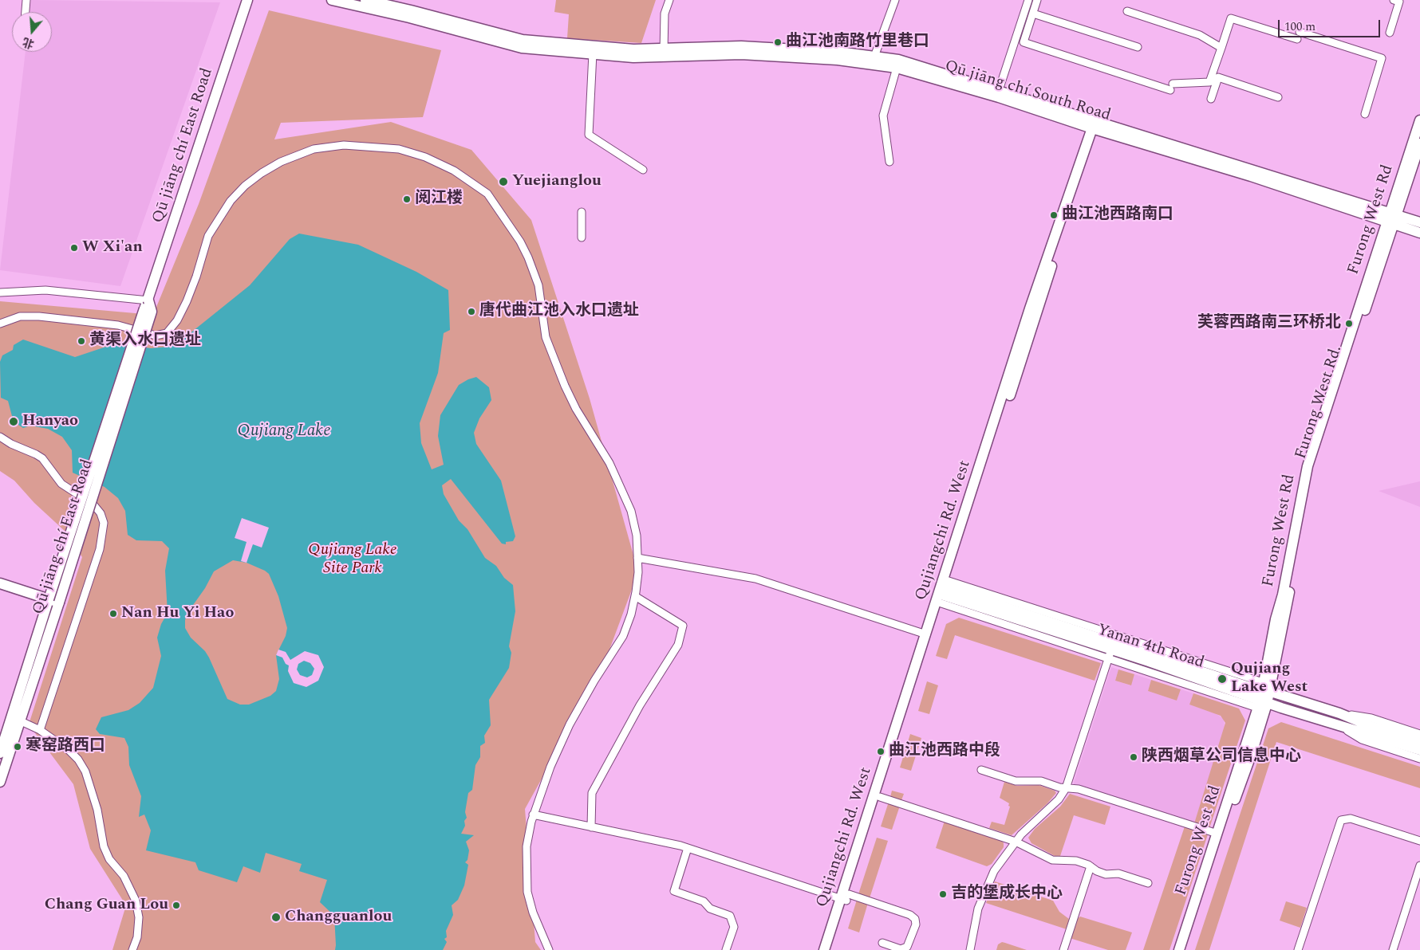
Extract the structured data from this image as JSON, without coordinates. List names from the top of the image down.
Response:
{
  "streets": {
    "main road": [
      "Qū jiāng chí South Road",
      "Qū jiāng chí East Road",
      "Furong West Rd",
      "Qujiangchi Rd. West",
      "Yanan 4th Road"
    ]
  },
  "crossings": [
    ["Qū jiāng chí South Road", "Furong West Rd"],
    ["Qū jiāng chí South Road", "Qujiangchi Rd. West"],
    ["Furong West Rd", "Yanan 4th Road"],
    ["Qujiangchi Rd. West", "Yanan 4th Road"]
  ],
  "water": ["Qujiang Lake"],
  "parks": ["Qujiang Lake Site Park"],
  "places": [
    "曲江池南路竹里巷口",
    "Yuejianglou",
    "阅江楼",
    "曲江池西路南口",
    "W Xi'an",
    "唐代曲江池入水口遗址",
    "芙蓉西路南三环桥北",
    "黄渠入水口遗址",
    "Hanyao",
    "Nan Hu Yi Hao",
    "Qujiang Lake West",
    "寒窑路西口",
    "曲江池西路中段",
    "陕西烟草公司信息中心",
    "吉的堡成长中心",
    "Chang Guan Lou",
    "Changguanlou"
  ],
  "scale_bar": "100 m",
  "north": "bottom"
}
